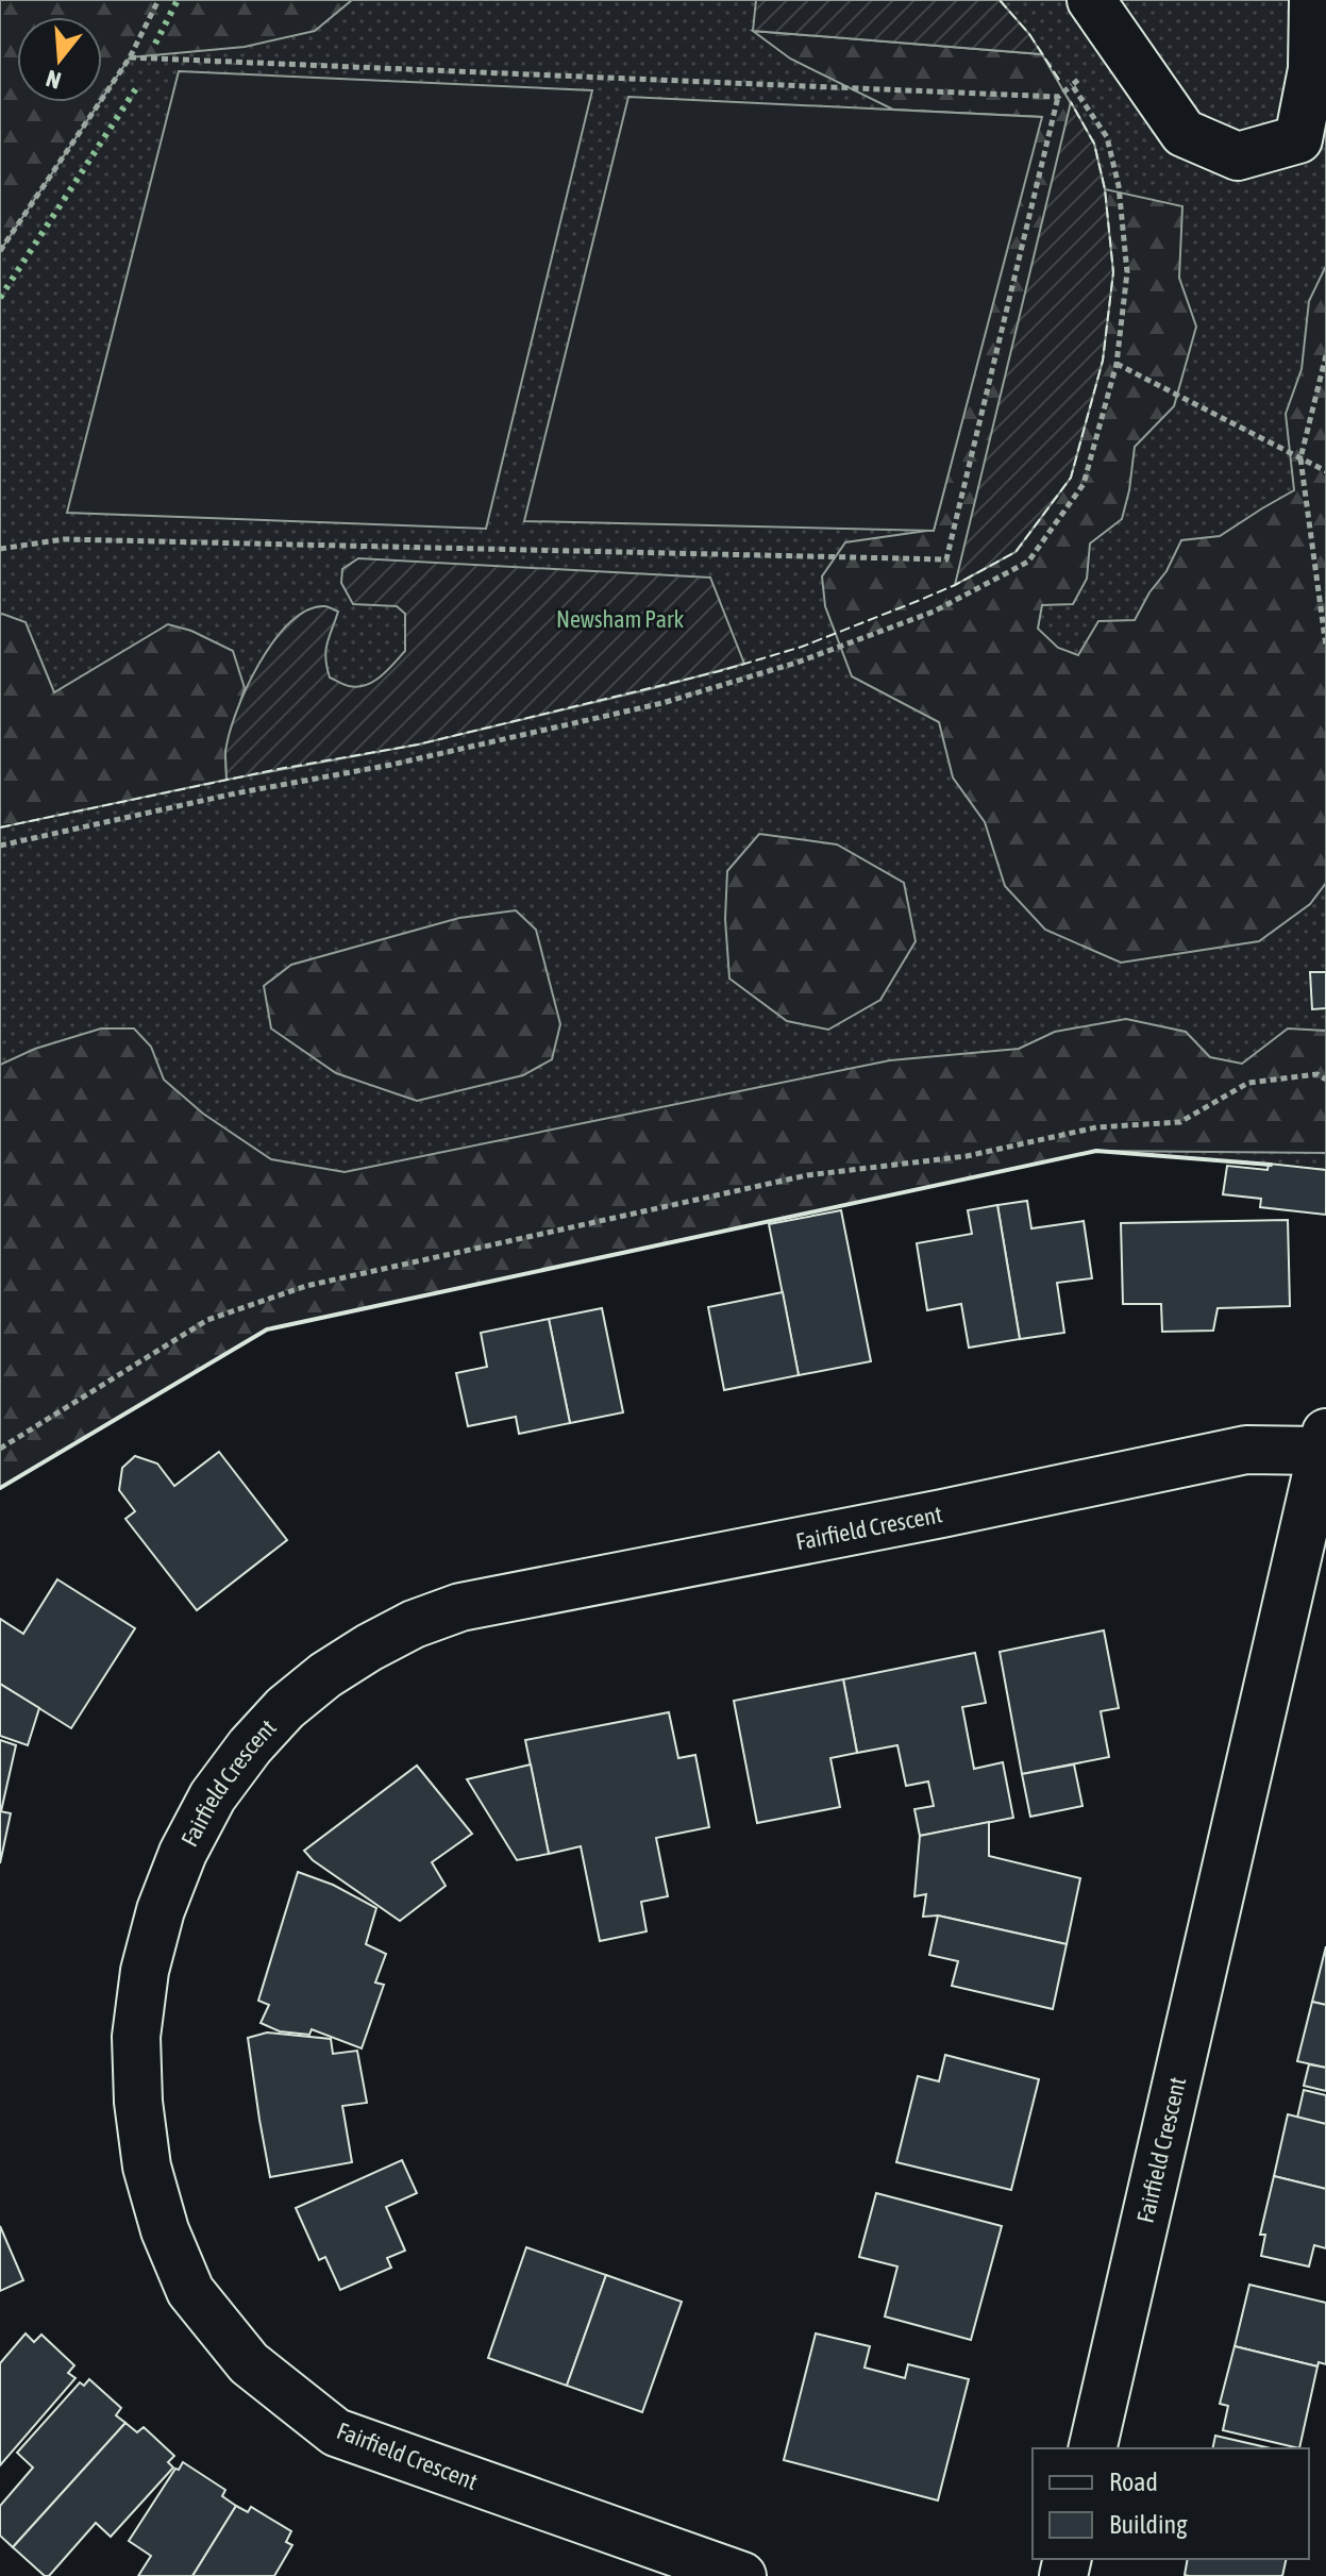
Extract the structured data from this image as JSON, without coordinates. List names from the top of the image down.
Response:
{
  "streets": {
    "street": ["Fairfield Crescent"]
  },
  "parks": ["Newsham Park"],
  "legend": ["Road", "Building"],
  "north": "bottom"
}
